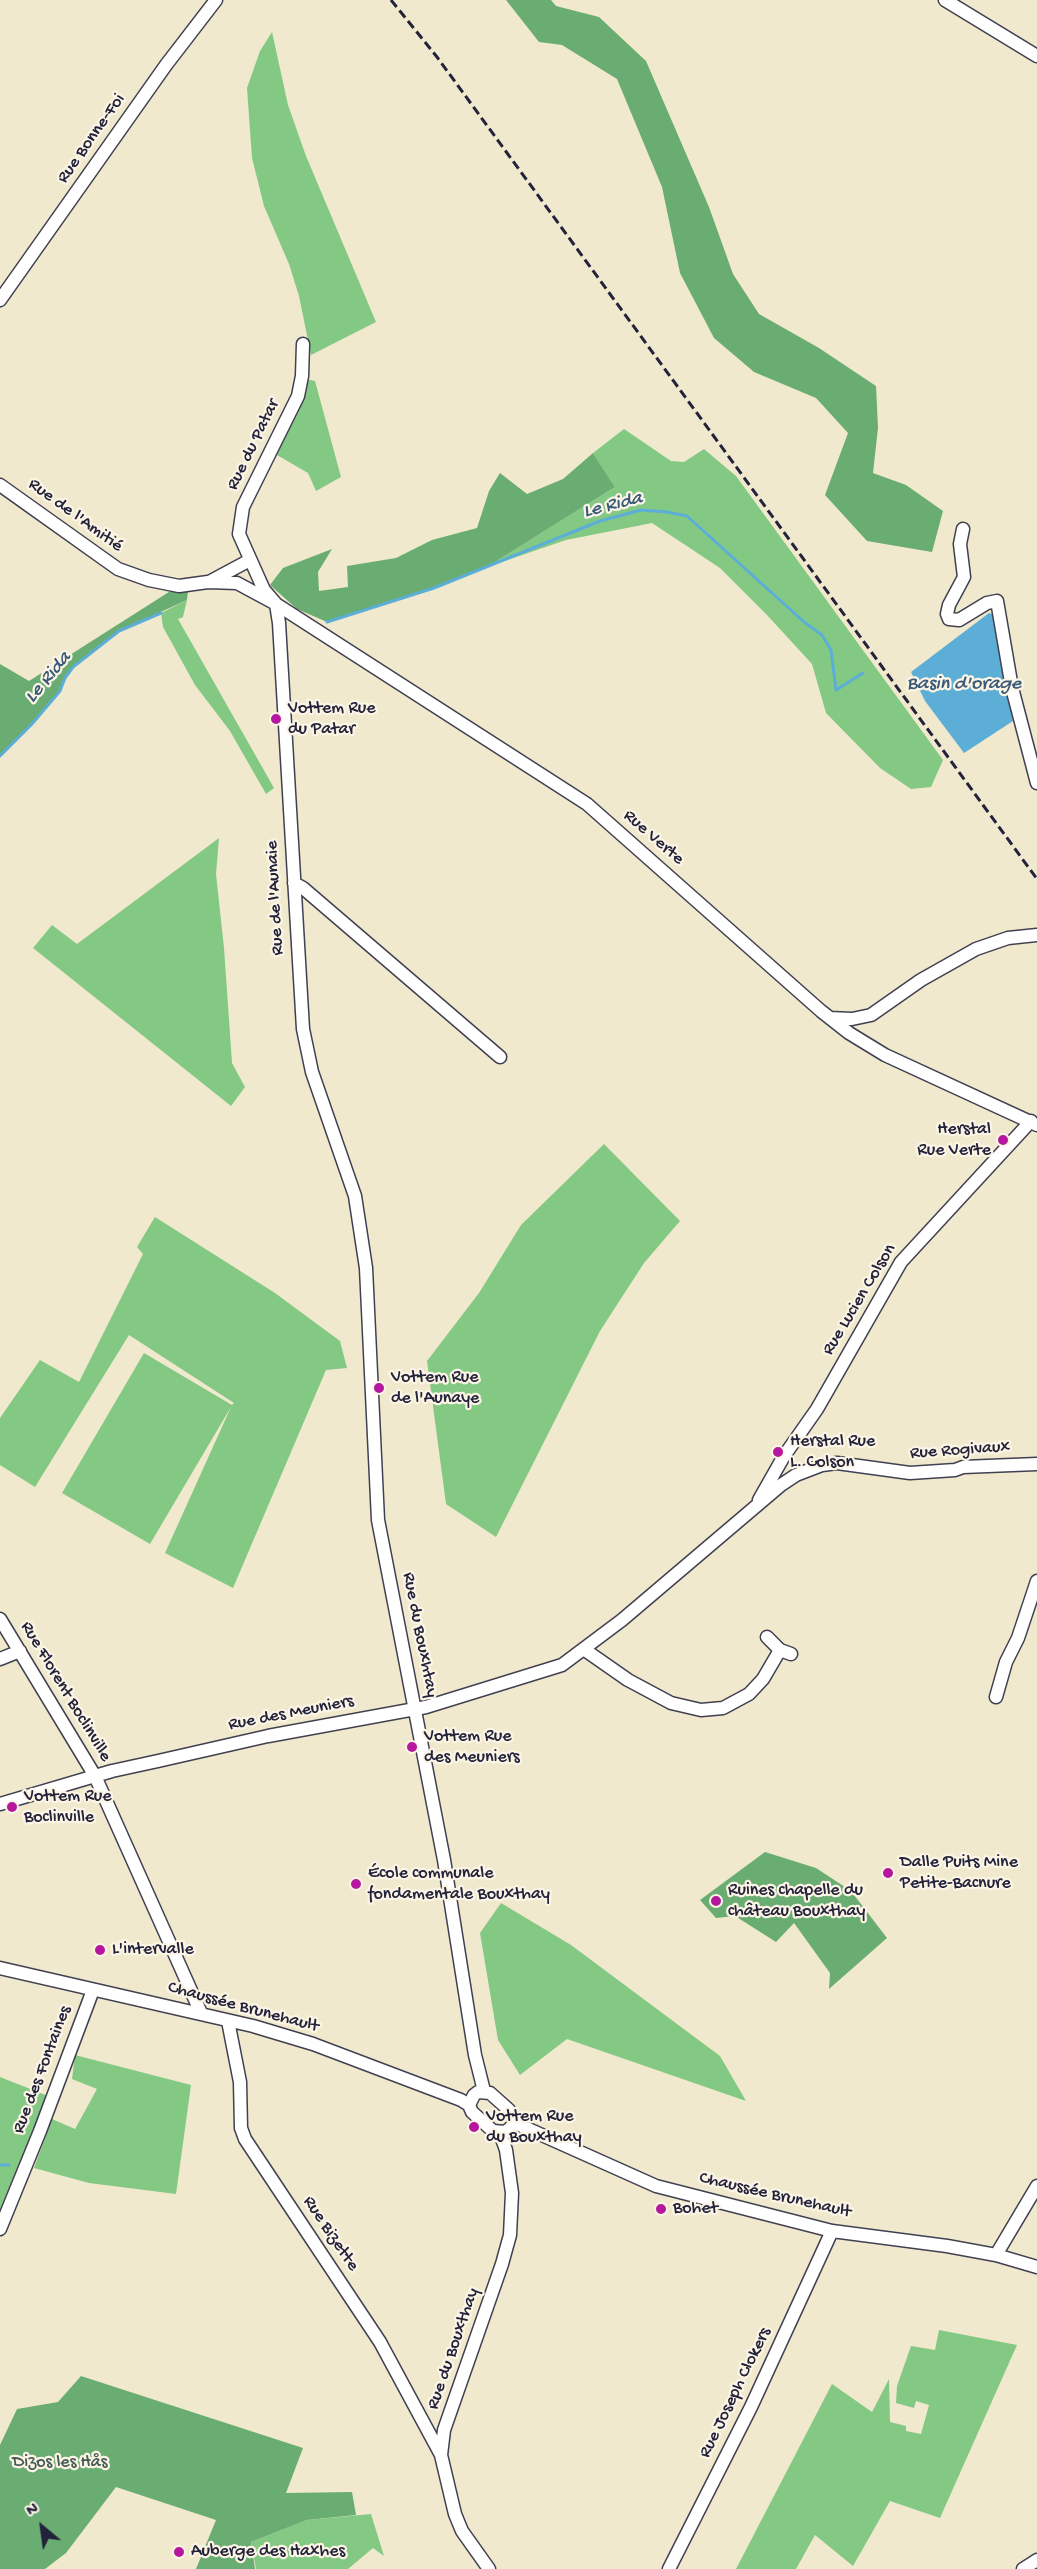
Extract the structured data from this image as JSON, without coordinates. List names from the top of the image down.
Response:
{
  "streets": {
    "street": [
      "Rue Bonne-Foi",
      "Rue du Patar",
      "Rue de l'Amitié",
      "Rue Verte",
      "Rue de l'Aunaie",
      "Rue Lucien Colson",
      "Rue Rogivaux",
      "Rue du Bouxhtay",
      "Rue Florent Boclinville",
      "Rue des Meuniers",
      "Chaussée Brunehault",
      "Rue des Fontaines",
      "Rue Bizette",
      "Rue du Bouxthay",
      "Rue Joseph Clokers"
    ]
  },
  "crossings": [
    ["Rue du Patar", "Rue Verte"],
    ["Rue du Patar", "Rue de l'Aunaie"],
    ["Rue de l'Amitié", "Rue Verte"],
    ["Rue Verte", "Rue de l'Aunaie"],
    ["Rue Verte", "Rue Lucien Colson"],
    ["Rue de l'Aunaie", "Rue du Bouxhtay"],
    ["Rue Rogivaux", "Rue des Meuniers"],
    ["Rue du Bouxhtay", "Rue des Meuniers"],
    ["Rue du Bouxhtay", "Chaussée Brunehault"],
    ["Rue Florent Boclinville", "Rue des Meuniers"],
    ["Rue Florent Boclinville", "Chaussée Brunehault"],
    ["Chaussée Brunehault", "Rue des Fontaines"],
    ["Chaussée Brunehault", "Rue Bizette"],
    ["Chaussée Brunehault", "Rue du Bouxthay"],
    ["Chaussée Brunehault", "Rue Joseph Clokers"],
    ["Rue Bizette", "Rue du Bouxthay"]
  ],
  "water": ["Le Rida", "Basin d'orage"],
  "parks": ["Dizos les Hås"],
  "places": [
    "Vottem Rue du Patar",
    "Herstal Rue Verte",
    "Vottem Rue de l'Aunaye",
    "Herstal Rue L. Colson",
    "Vottem Rue des Meuniers",
    "Vottem Rue Boclinville",
    "Dalle Puits Mine Petite-Bacnure",
    "École communale fondamentale Bouxthay",
    "Ruines chapelle du château Bouxthay",
    "L'intervalle",
    "Vottem Rue du Bouxthay",
    "Bohet",
    "Auberge des Haxhes"
  ],
  "north": "top left"
}
